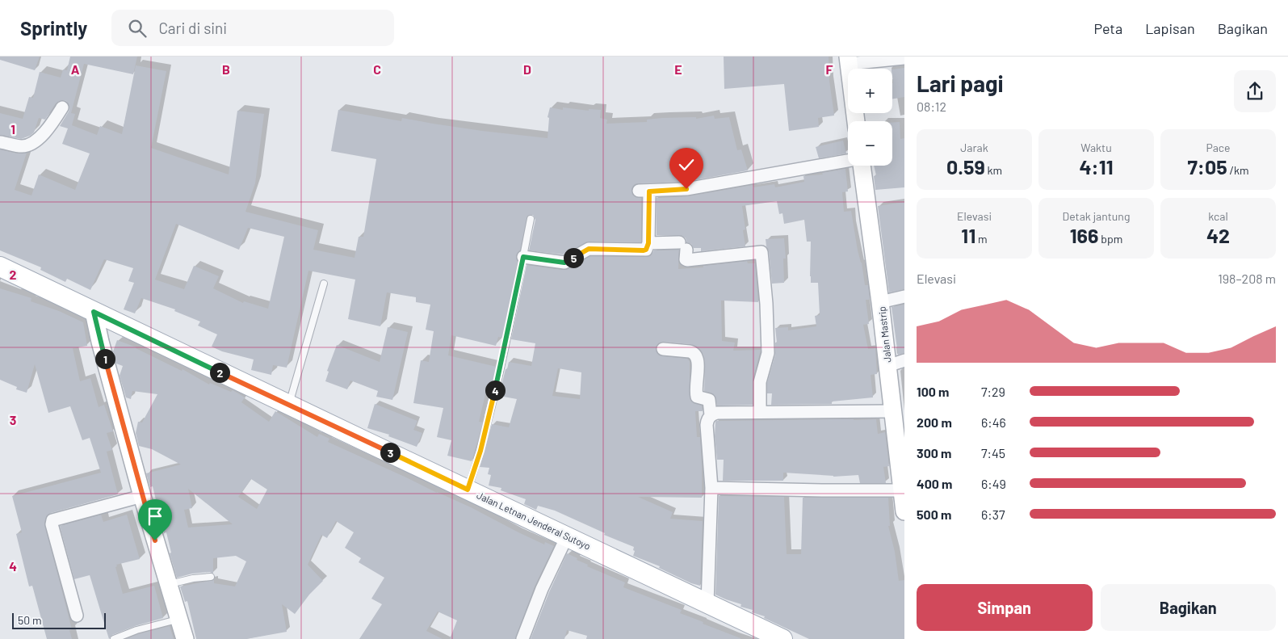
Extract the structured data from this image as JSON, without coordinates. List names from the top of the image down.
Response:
{
  "streets": {
    "main road": ["Jalan Mastrip", "Jalan Letnan Jenderal Sutoyo"]
  },
  "scale_bar": "50 m",
  "page": {
    "header": "Sprintly",
    "search": "Cari di sini",
    "nav": ["Peta", "Lapisan", "Bagikan"],
    "heading": ["Lari pagi", "08:12"],
    "map_buttons": ["+", "−"],
    "stats": [
      ["Jarak", "0.59 km"],
      ["Waktu", "4:11"],
      ["Pace", "7:05 /km"],
      ["Elevasi", "11 m"],
      ["Detak jantung", "166 bpm"],
      ["kcal", "42"]
    ],
    "pins": [
      "5",
      "1",
      "2",
      "4",
      "3"
    ],
    "chart": ["Elevasi", "198–208 m"],
    "list": [
      {
        "name": "100 m",
        "note": "7:29"
      },
      {
        "name": "200 m",
        "note": "6:46"
      },
      {
        "name": "300 m",
        "note": "7:45"
      },
      {
        "name": "400 m",
        "note": "6:49"
      },
      {
        "name": "500 m",
        "note": "6:37"
      }
    ],
    "buttons": ["Simpan", "Bagikan"],
    "scale": "50 m"
  },
  "grid": {
    "columns": [
      "A",
      "B",
      "C",
      "D",
      "E",
      "F"
    ],
    "rows": [
      "1",
      "2",
      "3",
      "4"
    ]
  }
}
